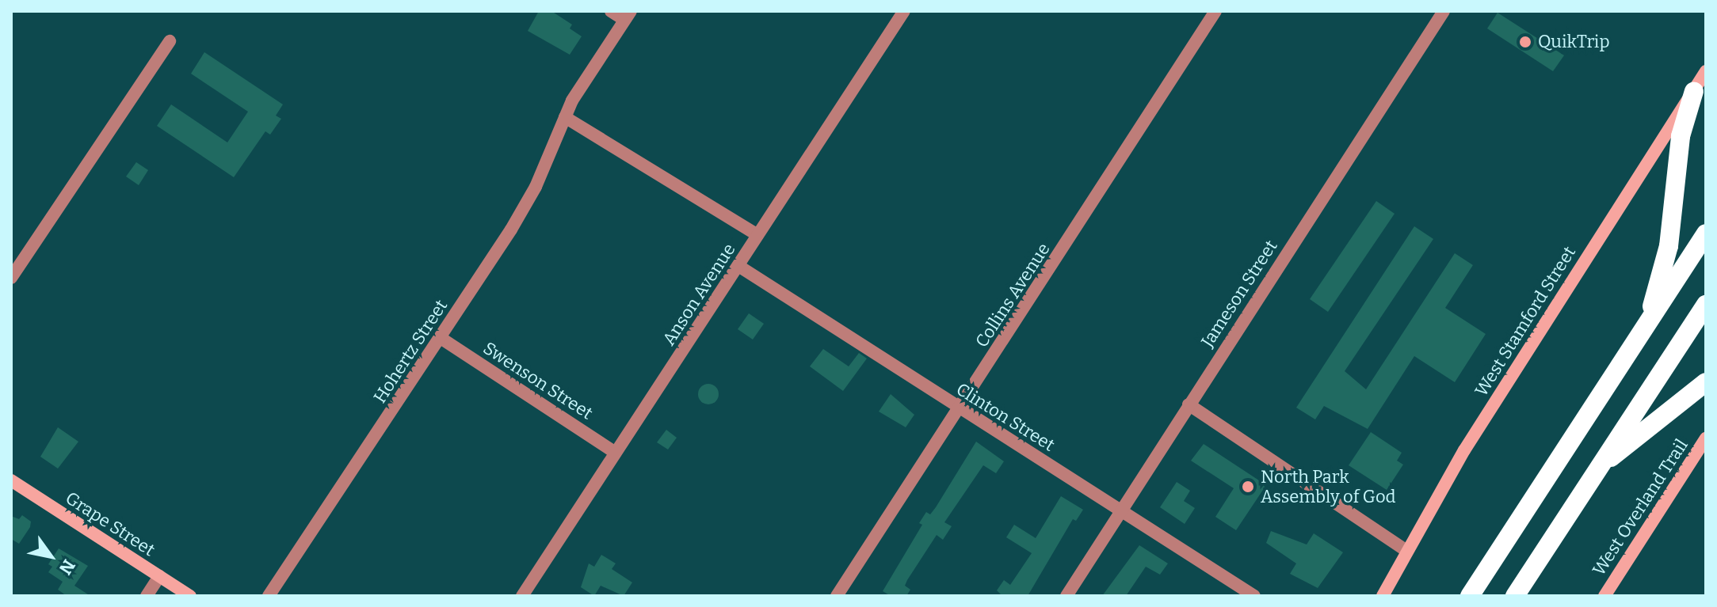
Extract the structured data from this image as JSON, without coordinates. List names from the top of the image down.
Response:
{
  "streets": {
    "main road": ["West Stamford Street", "West Overland Trail", "Grape Street"],
    "street": [
      "Jameson Street",
      "Anson Avenue",
      "Collins Avenue",
      "Hohertz Street",
      "Swenson Street",
      "Clinton Street"
    ]
  },
  "crossings": [
    ["Jameson Street", "Clinton Street"],
    ["Anson Avenue", "Swenson Street"],
    ["Anson Avenue", "Clinton Street"],
    ["Collins Avenue", "Clinton Street"],
    ["Hohertz Street", "Swenson Street"]
  ],
  "places": ["QuikTrip", "North Park Assembly of God"],
  "north": "bottom right"
}
